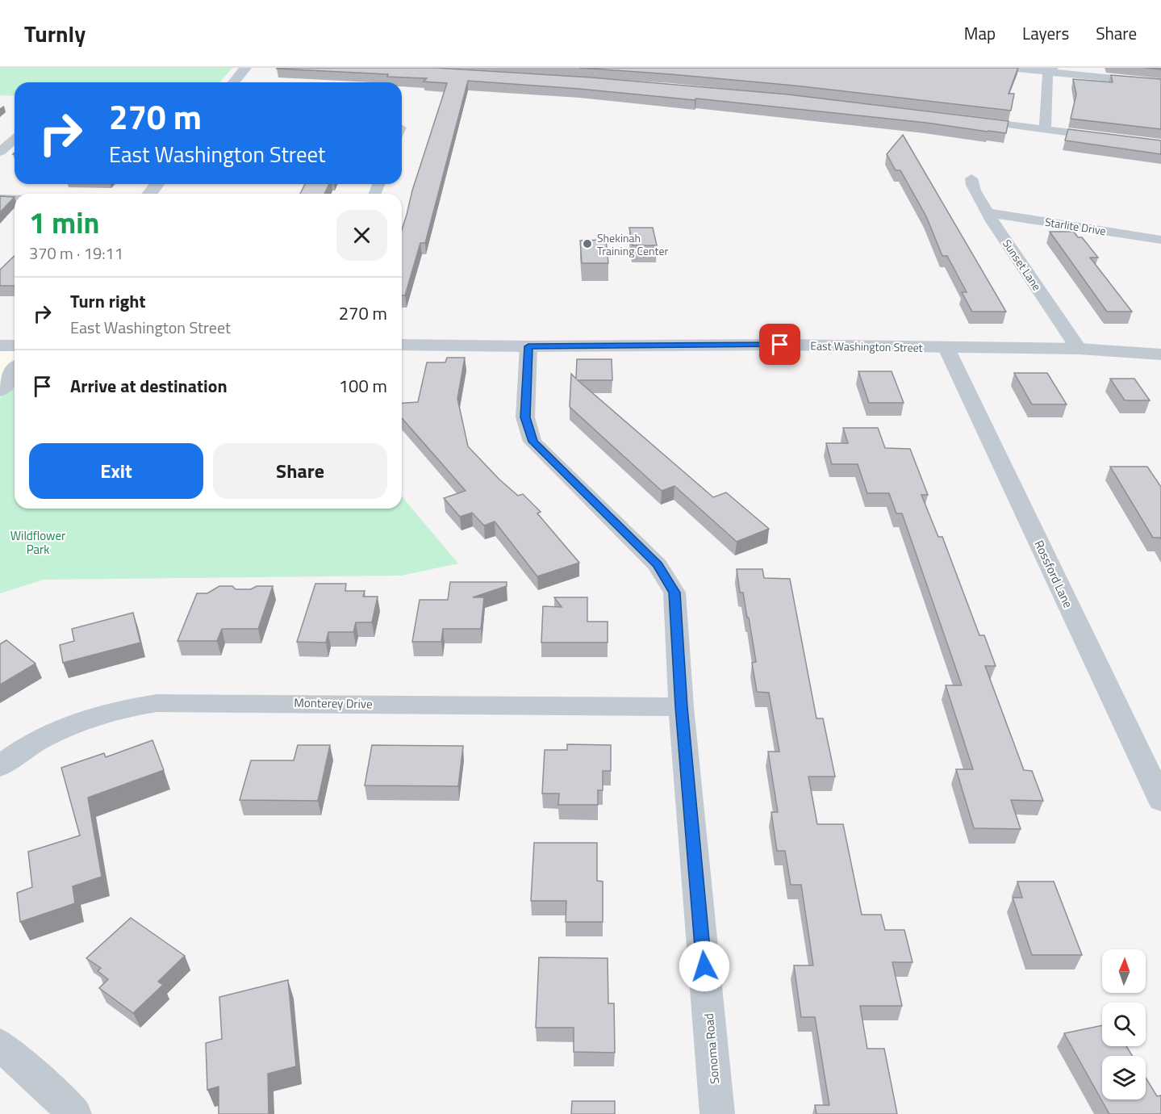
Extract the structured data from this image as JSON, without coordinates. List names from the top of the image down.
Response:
{
  "streets": {
    "street": [
      "Starlite Drive",
      "Sunset Lane",
      "East Washington Street",
      "Rossford Lane",
      "Monterey Drive",
      "Sonoma Road"
    ]
  },
  "crossings": [
    ["Starlite Drive", "Sunset Lane"],
    ["Sunset Lane", "East Washington Street"],
    ["East Washington Street", "Rossford Lane"],
    ["East Washington Street", "Sonoma Road"],
    ["Monterey Drive", "Sonoma Road"]
  ],
  "parks": ["Wildflower Park"],
  "places": ["Shekinah Training Center"],
  "north": "top",
  "page": {
    "header": "Turnly",
    "nav": ["Map", "Layers", "Share"],
    "turn": ["270 m", "East Washington Street"],
    "heading": ["1 min", "370 m · 19:11"],
    "list": [
      {
        "name": "Turn right",
        "note": "East Washington Street",
        "value": "270 m"
      },
      {
        "name": "Arrive at destination",
        "value": "100 m"
      }
    ],
    "buttons": ["Exit", "Share"]
  }
}
